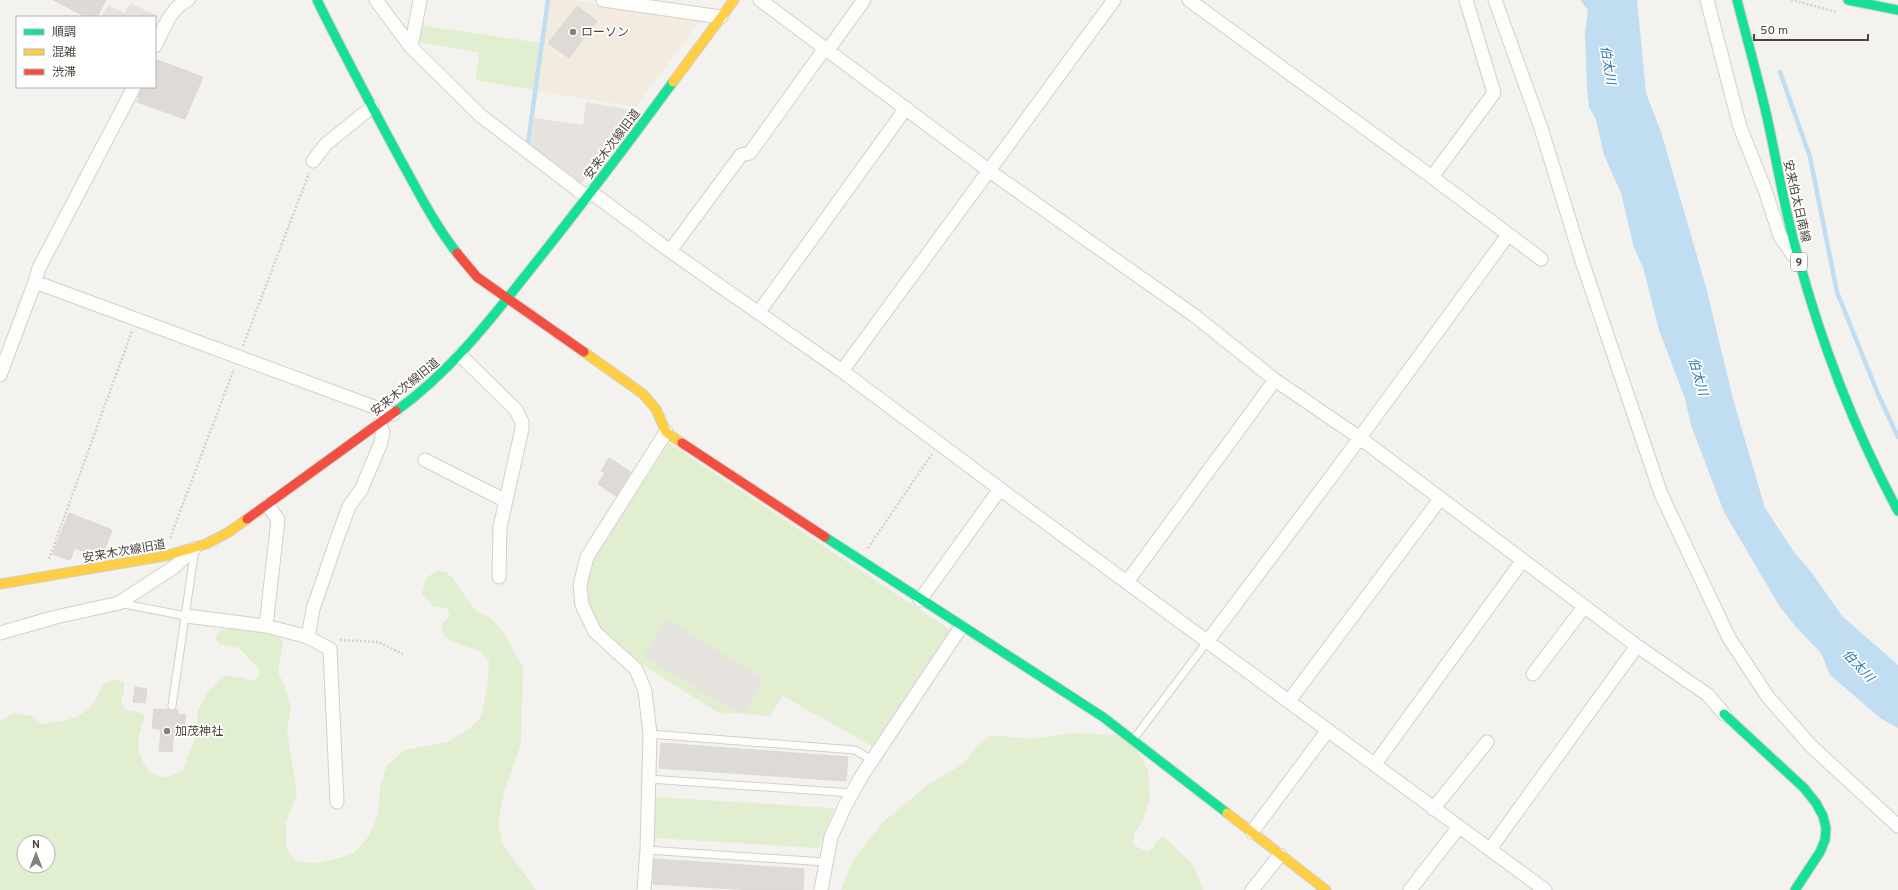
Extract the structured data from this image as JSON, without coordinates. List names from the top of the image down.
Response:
{
  "streets": {
    "street": ["安来木次線旧道", "安来伯太日南線", "9"]
  },
  "water": ["伯太川"],
  "places": ["ローソン", "加茂神社"],
  "legend": ["順調", "混雑", "渋滞"],
  "scale_bar": "50 m",
  "north": "top"
}
